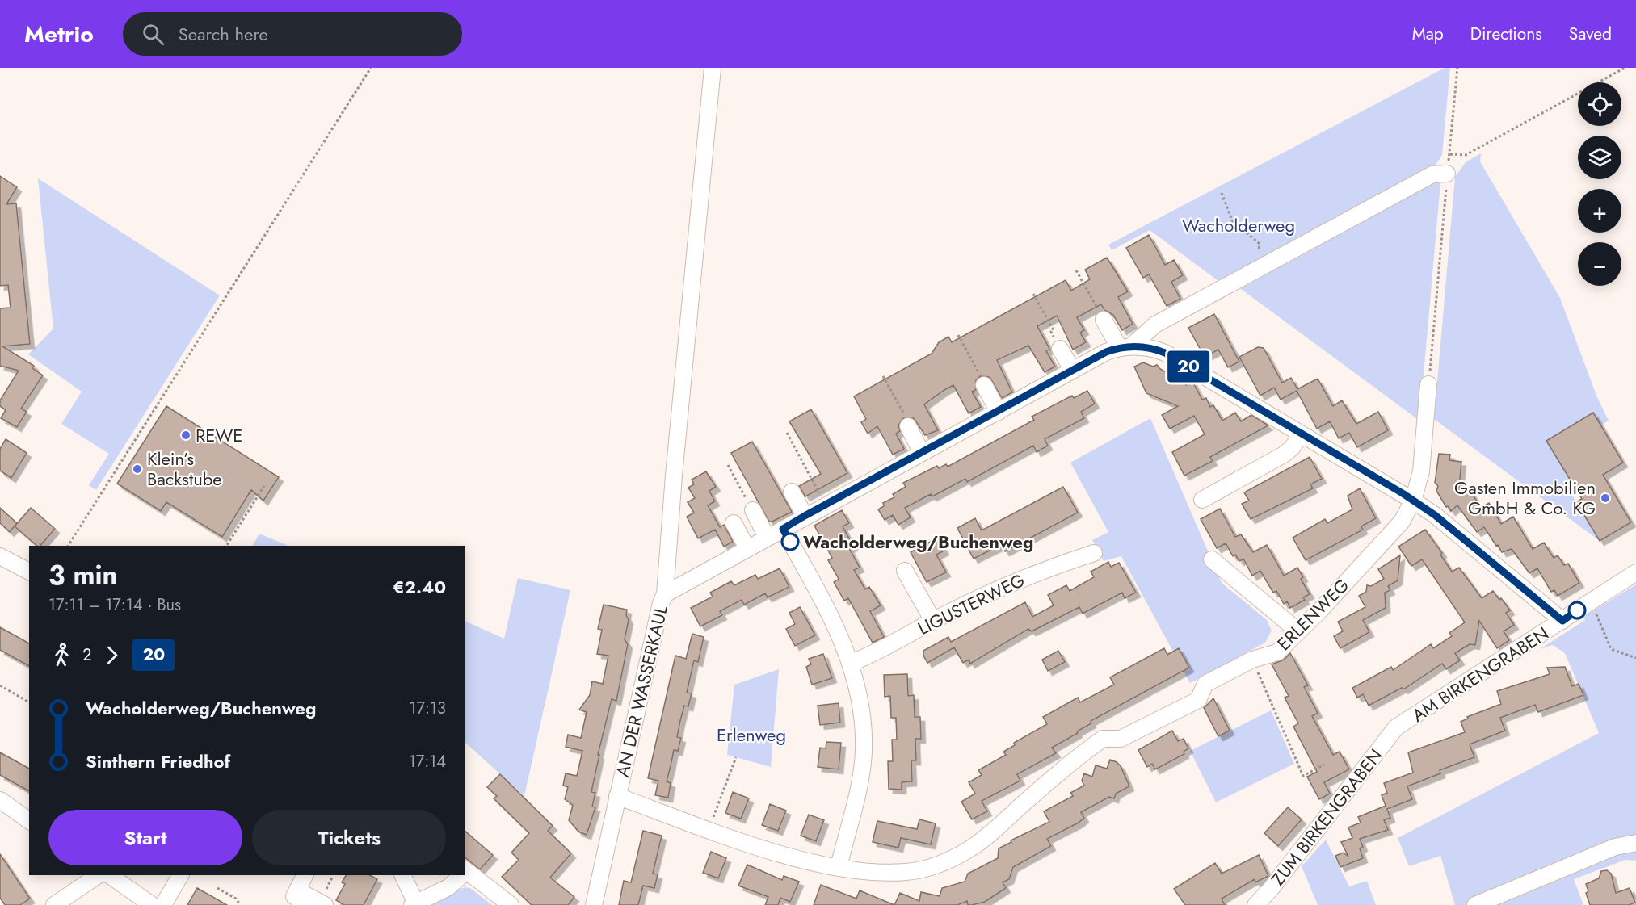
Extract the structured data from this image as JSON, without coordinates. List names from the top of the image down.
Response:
{
  "streets": {
    "street": [
      "LIGUSTERWEG",
      "ERLENWEG",
      "AM BIRKENGRABEN",
      "AN DER WASSERKAUL",
      "ZUM BIRKENGRABEN"
    ]
  },
  "crossings": [
    ["ERLENWEG", "AN DER WASSERKAUL"],
    ["ERLENWEG", "ZUM BIRKENGRABEN"],
    ["AM BIRKENGRABEN", "ZUM BIRKENGRABEN"]
  ],
  "parks": ["Wacholderweg", "Erlenweg"],
  "places": [
    "REWE",
    "Klein’s Backstube",
    "Gasten Immobilien GmbH & Co. KG",
    "Wacholderweg/Buchenweg"
  ],
  "lines": ["bus line 20"],
  "page": {
    "header": "Metrio",
    "search": "Search here",
    "nav": ["Map", "Directions", "Saved"],
    "on_map": "20",
    "map_buttons": ["+", "−"],
    "heading": ["3 min", "17:11 – 17:14 · Bus", "€2.40"],
    "legs": ["2", "20"],
    "list": [
      {
        "name": "Wacholderweg/Buchenweg",
        "value": "17:13"
      },
      {
        "name": "Sinthern Friedhof",
        "value": "17:14"
      }
    ],
    "buttons": ["Start", "Tickets"]
  }
}
